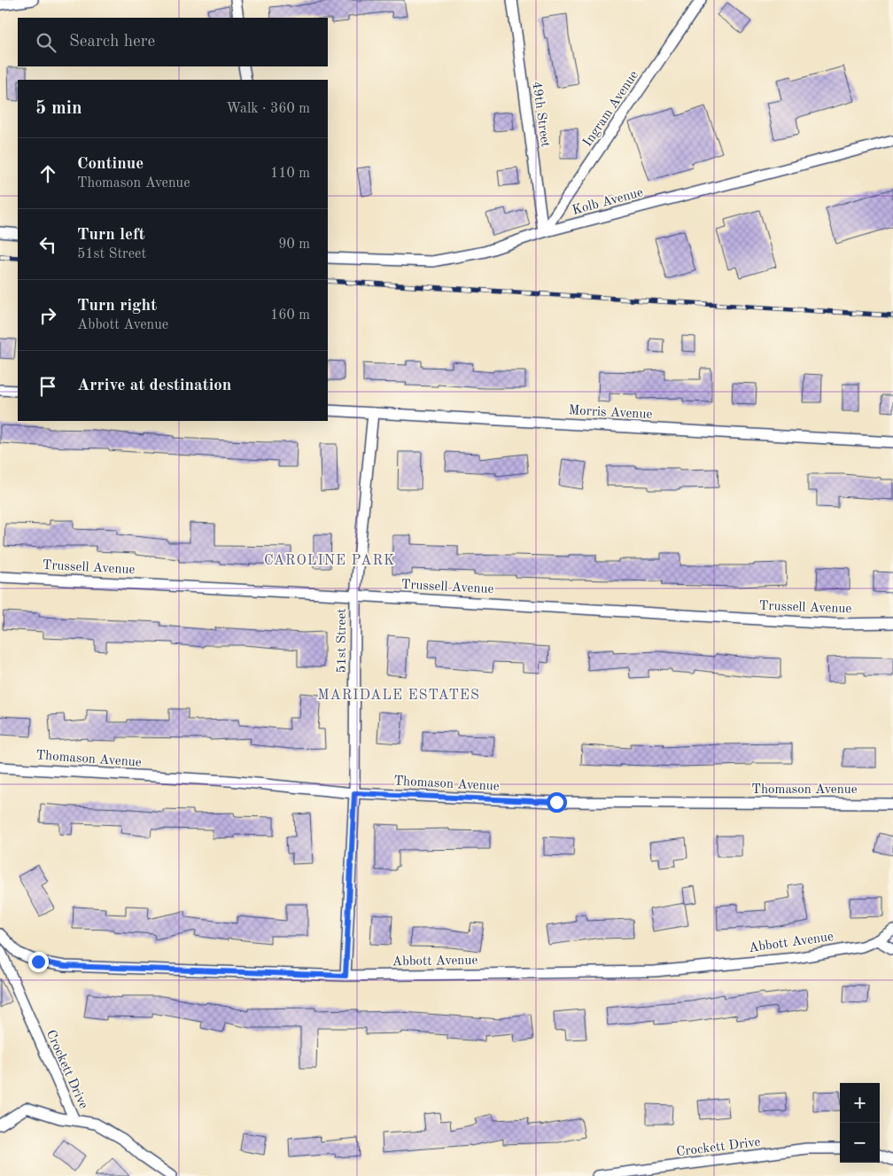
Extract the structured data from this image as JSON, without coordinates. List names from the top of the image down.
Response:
{
  "streets": {
    "street": [
      "Ingram Avenue",
      "49th Street",
      "Kolb Avenue",
      "Morris Avenue",
      "Trussell Avenue",
      "51st Street",
      "Thomason Avenue",
      "Abbott Avenue",
      "Crockett Drive"
    ]
  },
  "crossings": [
    ["Ingram Avenue", "49th Street"],
    ["Ingram Avenue", "Kolb Avenue"],
    ["49th Street", "Kolb Avenue"],
    ["Morris Avenue", "51st Street"],
    ["Trussell Avenue", "51st Street"],
    ["51st Street", "Thomason Avenue"],
    ["51st Street", "Abbott Avenue"]
  ],
  "districts": ["CAROLINE PARK", "MARIDALE ESTATES"],
  "page": {
    "search": "Search here",
    "heading": ["5 min", "Walk · 360 m"],
    "list": [
      ["Continue", "Thomason Avenue", "110 m"],
      ["Turn left", "51st Street", "90 m"],
      ["Turn right", "Abbott Avenue", "160 m"],
      "Arrive at destination"
    ],
    "map_buttons": ["+", "−"]
  }
}
